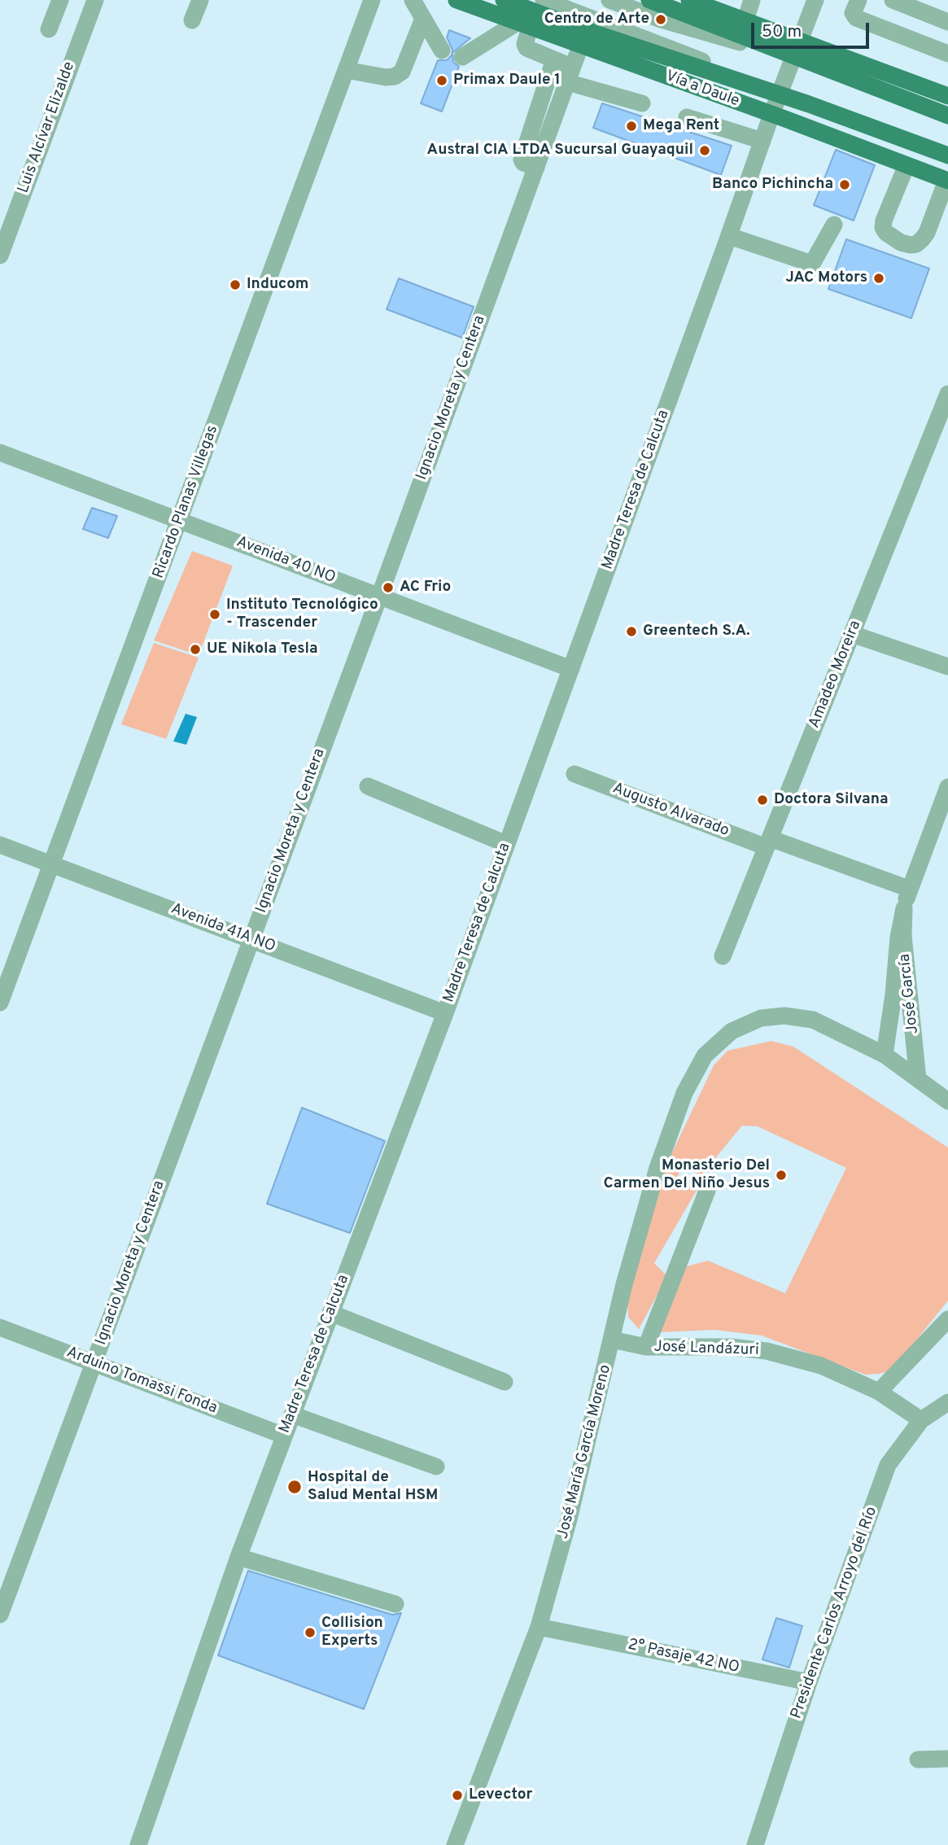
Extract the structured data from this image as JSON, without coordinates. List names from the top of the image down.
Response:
{
  "streets": {
    "main road": ["Vía a Daule"],
    "street": [
      "Luis Alcívar Elizalde",
      "Ignacio Moreta y Centera",
      "Madre Teresa de Calcuta",
      "Ricardo Planas Villegas",
      "Avenida 40 NO",
      "Amadeo Moreira",
      "Augusto Alvarado",
      "Avenida 41A NO",
      "José García",
      "José Landázuri",
      "Arduino Tomassi Fonda",
      "José María García Moreno",
      "Presidente Carlos Arroyo del Río",
      "2° Pasaje 42 NO"
    ]
  },
  "crossings": [
    ["Vía a Daule", "Ignacio Moreta y Centera"],
    ["Vía a Daule", "Madre Teresa de Calcuta"],
    ["Ignacio Moreta y Centera", "Avenida 40 NO"],
    ["Ignacio Moreta y Centera", "Avenida 41A NO"],
    ["Ignacio Moreta y Centera", "Arduino Tomassi Fonda"],
    ["Madre Teresa de Calcuta", "Avenida 40 NO"],
    ["Madre Teresa de Calcuta", "Avenida 41A NO"],
    ["Madre Teresa de Calcuta", "Arduino Tomassi Fonda"],
    ["Ricardo Planas Villegas", "Avenida 40 NO"],
    ["Ricardo Planas Villegas", "Avenida 41A NO"],
    ["Amadeo Moreira", "Augusto Alvarado"],
    ["Augusto Alvarado", "José García"],
    ["José García", "José María García Moreno"],
    ["José Landázuri", "José María García Moreno"],
    ["José Landázuri", "Presidente Carlos Arroyo del Río"],
    ["José María García Moreno", "2° Pasaje 42 NO"],
    ["Presidente Carlos Arroyo del Río", "2° Pasaje 42 NO"]
  ],
  "places": [
    "Centro de Arte",
    "Primax Daule 1",
    "Mega Rent",
    "Austral CIA LTDA Sucursal Guayaquil",
    "Banco Pichincha",
    "JAC Motors",
    "Inducom",
    "AC Frio",
    "Instituto Tecnológico - Trascender",
    "Greentech S.A.",
    "UE Nikola Tesla",
    "Doctora Silvana",
    "Monasterio Del Carmen Del Niño Jesus",
    "Hospital de Salud Mental HSM",
    "Collision Experts",
    "Levector"
  ],
  "scale_bar": "50 m"
}
